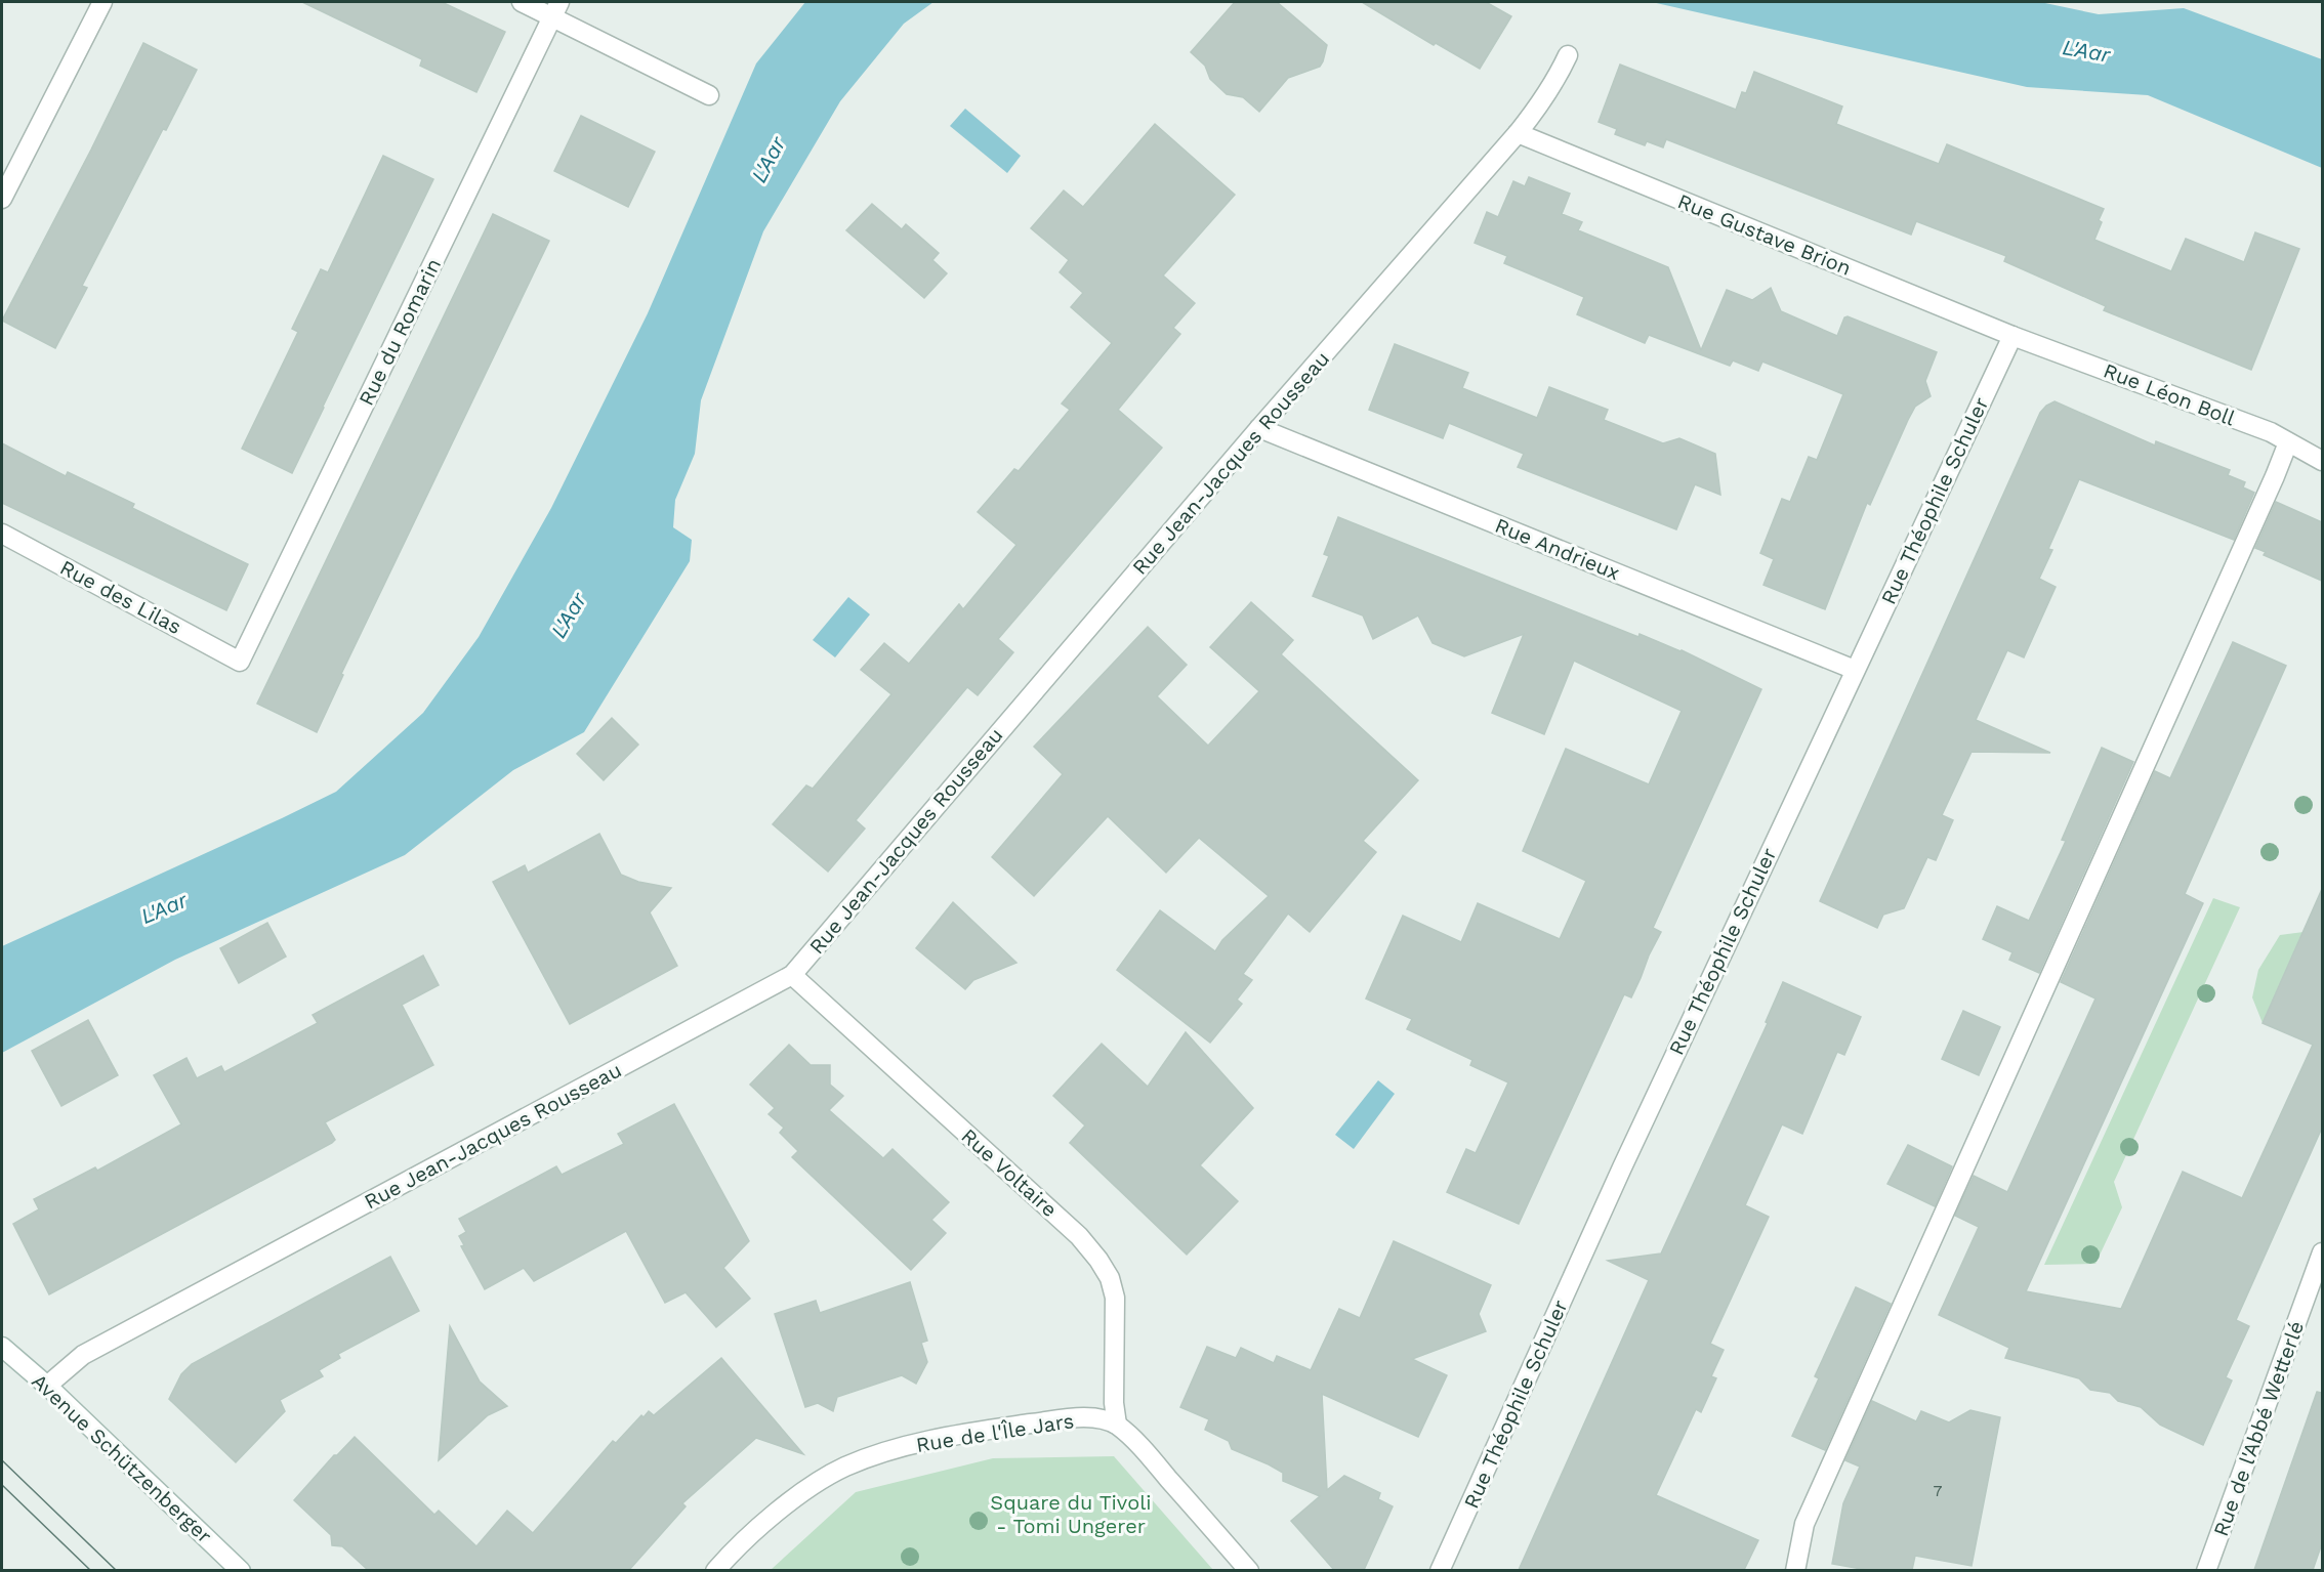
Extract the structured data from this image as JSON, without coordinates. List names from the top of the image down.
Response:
{
  "streets": {
    "street": [
      "Rue Gustave Brion",
      "Rue du Romarin",
      "Rue Léon Boll",
      "Rue Jean-Jacques Rousseau",
      "Rue Théophile Schuler",
      "Rue Andrieux",
      "Rue des Lilas",
      "Rue Voltaire",
      "Rue de l'Abbé Wetterlé",
      "Rue de l'Île Jars",
      "Avenue Schützenberger"
    ]
  },
  "crossings": [
    ["Rue Gustave Brion", "Rue Léon Boll"],
    ["Rue Gustave Brion", "Rue Jean-Jacques Rousseau"],
    ["Rue Gustave Brion", "Rue Théophile Schuler"],
    ["Rue du Romarin", "Rue des Lilas"],
    ["Rue Léon Boll", "Rue Théophile Schuler"],
    ["Rue Jean-Jacques Rousseau", "Rue Andrieux"],
    ["Rue Jean-Jacques Rousseau", "Rue Voltaire"],
    ["Rue Jean-Jacques Rousseau", "Avenue Schützenberger"],
    ["Rue Théophile Schuler", "Rue Andrieux"],
    ["Rue Voltaire", "Rue de l'Île Jars"]
  ],
  "water": ["L'Aar"],
  "parks": ["Square du Tivoli - Tomi Ungerer"],
  "house_numbers": ["7"]
}
